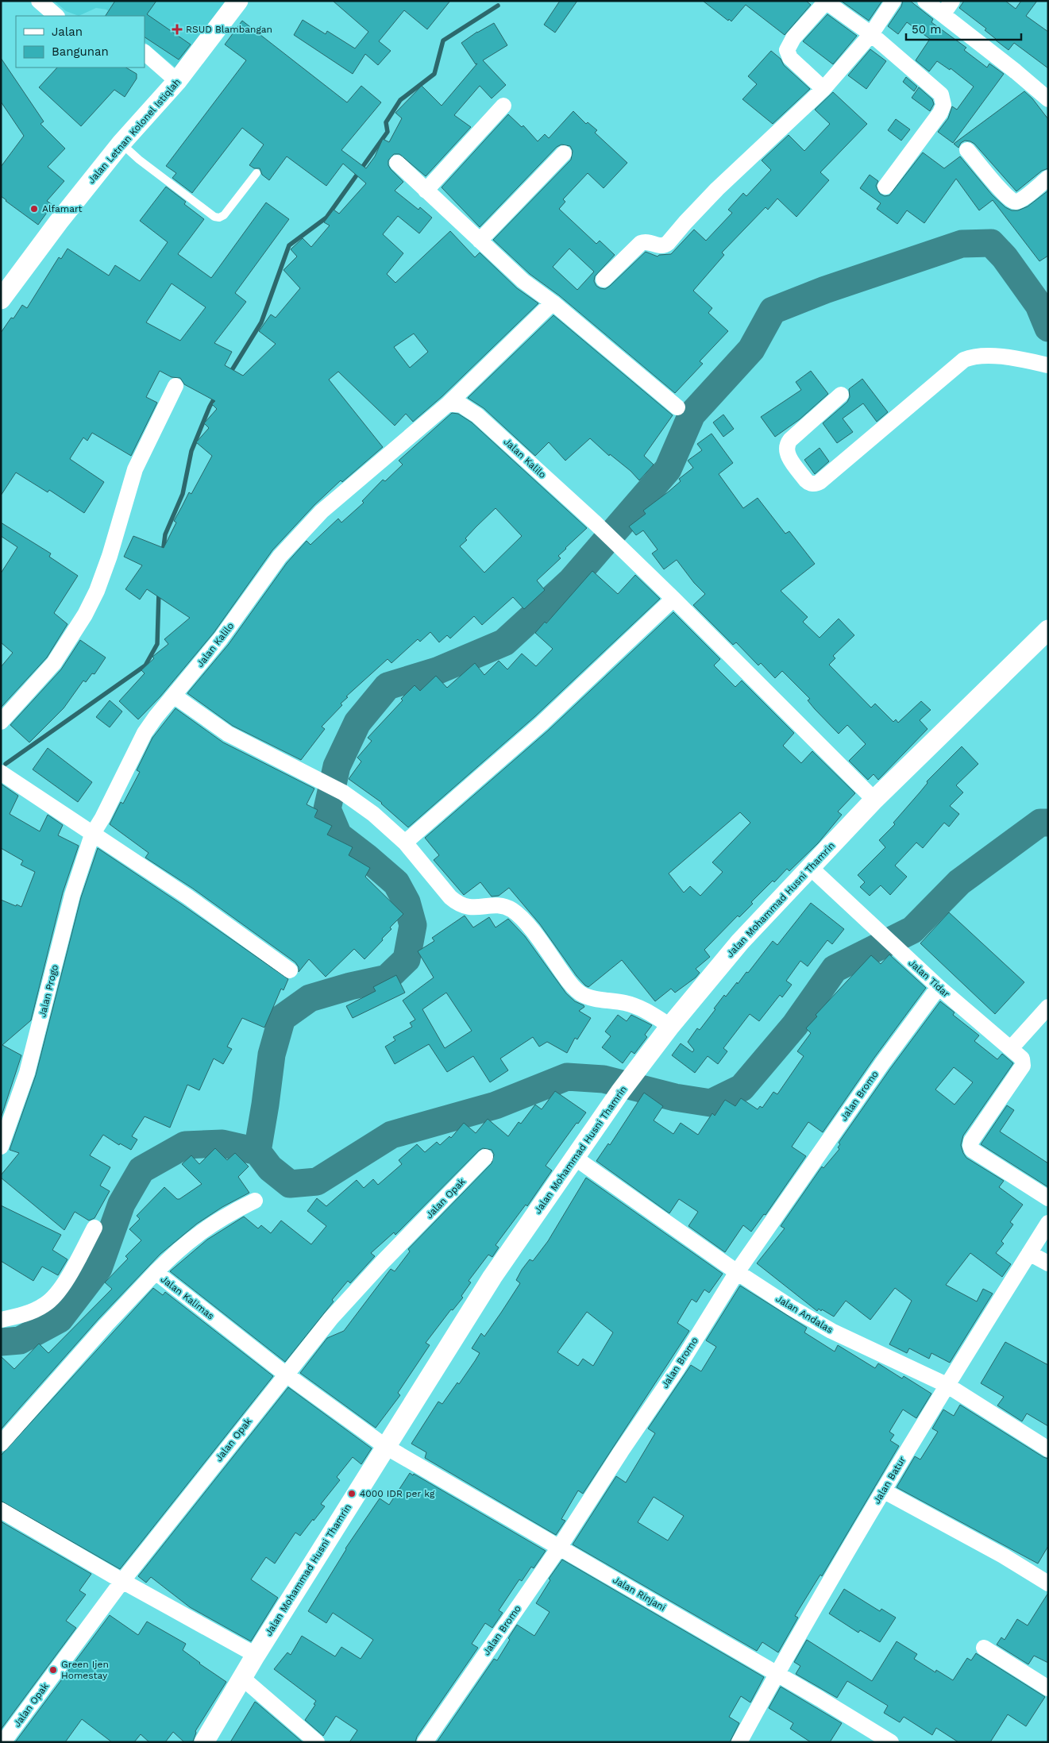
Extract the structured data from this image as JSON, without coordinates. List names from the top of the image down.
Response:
{
  "streets": {
    "street": [
      "Jalan Letnan Kolonel Istiqlah",
      "Jalan Kalilo",
      "Jalan Mohammad Husni Thamrin",
      "Jalan Tidar",
      "Jalan Progo",
      "Jalan Bromo",
      "Jalan Opak",
      "Jalan Kalimas",
      "Jalan Andalas",
      "Jalan Batur",
      "Jalan Rinjani"
    ]
  },
  "crossings": [
    ["Jalan Kalilo", "Jalan Mohammad Husni Thamrin"],
    ["Jalan Kalilo", "Jalan Progo"],
    ["Jalan Mohammad Husni Thamrin", "Jalan Tidar"],
    ["Jalan Mohammad Husni Thamrin", "Jalan Kalimas"],
    ["Jalan Mohammad Husni Thamrin", "Jalan Andalas"],
    ["Jalan Mohammad Husni Thamrin", "Jalan Rinjani"],
    ["Jalan Tidar", "Jalan Bromo"],
    ["Jalan Bromo", "Jalan Andalas"],
    ["Jalan Bromo", "Jalan Rinjani"],
    ["Jalan Opak", "Jalan Kalimas"],
    ["Jalan Kalimas", "Jalan Rinjani"],
    ["Jalan Andalas", "Jalan Batur"],
    ["Jalan Batur", "Jalan Rinjani"]
  ],
  "places": {
    "health": ["RSUD Blambangan"],
    "other": ["Alfamart", "4000 IDR per kg", "Green Ijen Homestay"]
  },
  "legend": ["Jalan", "Bangunan"],
  "scale_bar": "50 m"
}
